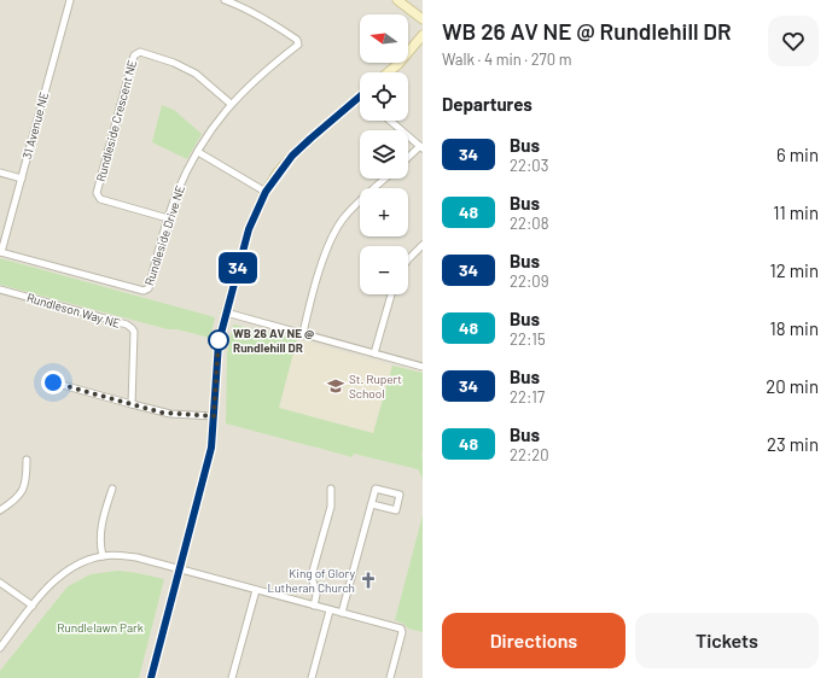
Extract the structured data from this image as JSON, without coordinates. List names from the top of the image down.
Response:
{
  "streets": {
    "street": [
      "Rundleside Crescent NE",
      "31 Avenue NE",
      "Rundleside Drive NE",
      "Rundleson Way NE"
    ]
  },
  "crossings": [
    ["Rundleside Crescent NE", "Rundleside Drive NE"],
    ["31 Avenue NE", "Rundleside Drive NE"]
  ],
  "parks": ["Rundlelawn Park"],
  "places": {
    "other": ["WB 26 AV NE @ Rundlehill DR"],
    "school or university": ["St. Rupert School"],
    "church": ["King of Glory Lutheran Church"]
  },
  "lines": ["bus line 34"],
  "north": "left",
  "page": {
    "on_map": "34",
    "heading": [
      ["WB 26 AV NE @ Rundlehill DR", "Walk · 4 min · 270 m"],
      "Departures"
    ],
    "map_buttons": ["+", "−"],
    "list": [
      {
        "mark": "34",
        "name": "Bus",
        "note": "22:03",
        "value": "6 min"
      },
      {
        "mark": "48",
        "name": "Bus",
        "note": "22:08",
        "value": "11 min"
      },
      {
        "mark": "34",
        "name": "Bus",
        "note": "22:09",
        "value": "12 min"
      },
      {
        "mark": "48",
        "name": "Bus",
        "note": "22:15",
        "value": "18 min"
      },
      {
        "mark": "34",
        "name": "Bus",
        "note": "22:17",
        "value": "20 min"
      },
      {
        "mark": "48",
        "name": "Bus",
        "note": "22:20",
        "value": "23 min"
      }
    ],
    "buttons": ["Directions", "Tickets"]
  }
}
